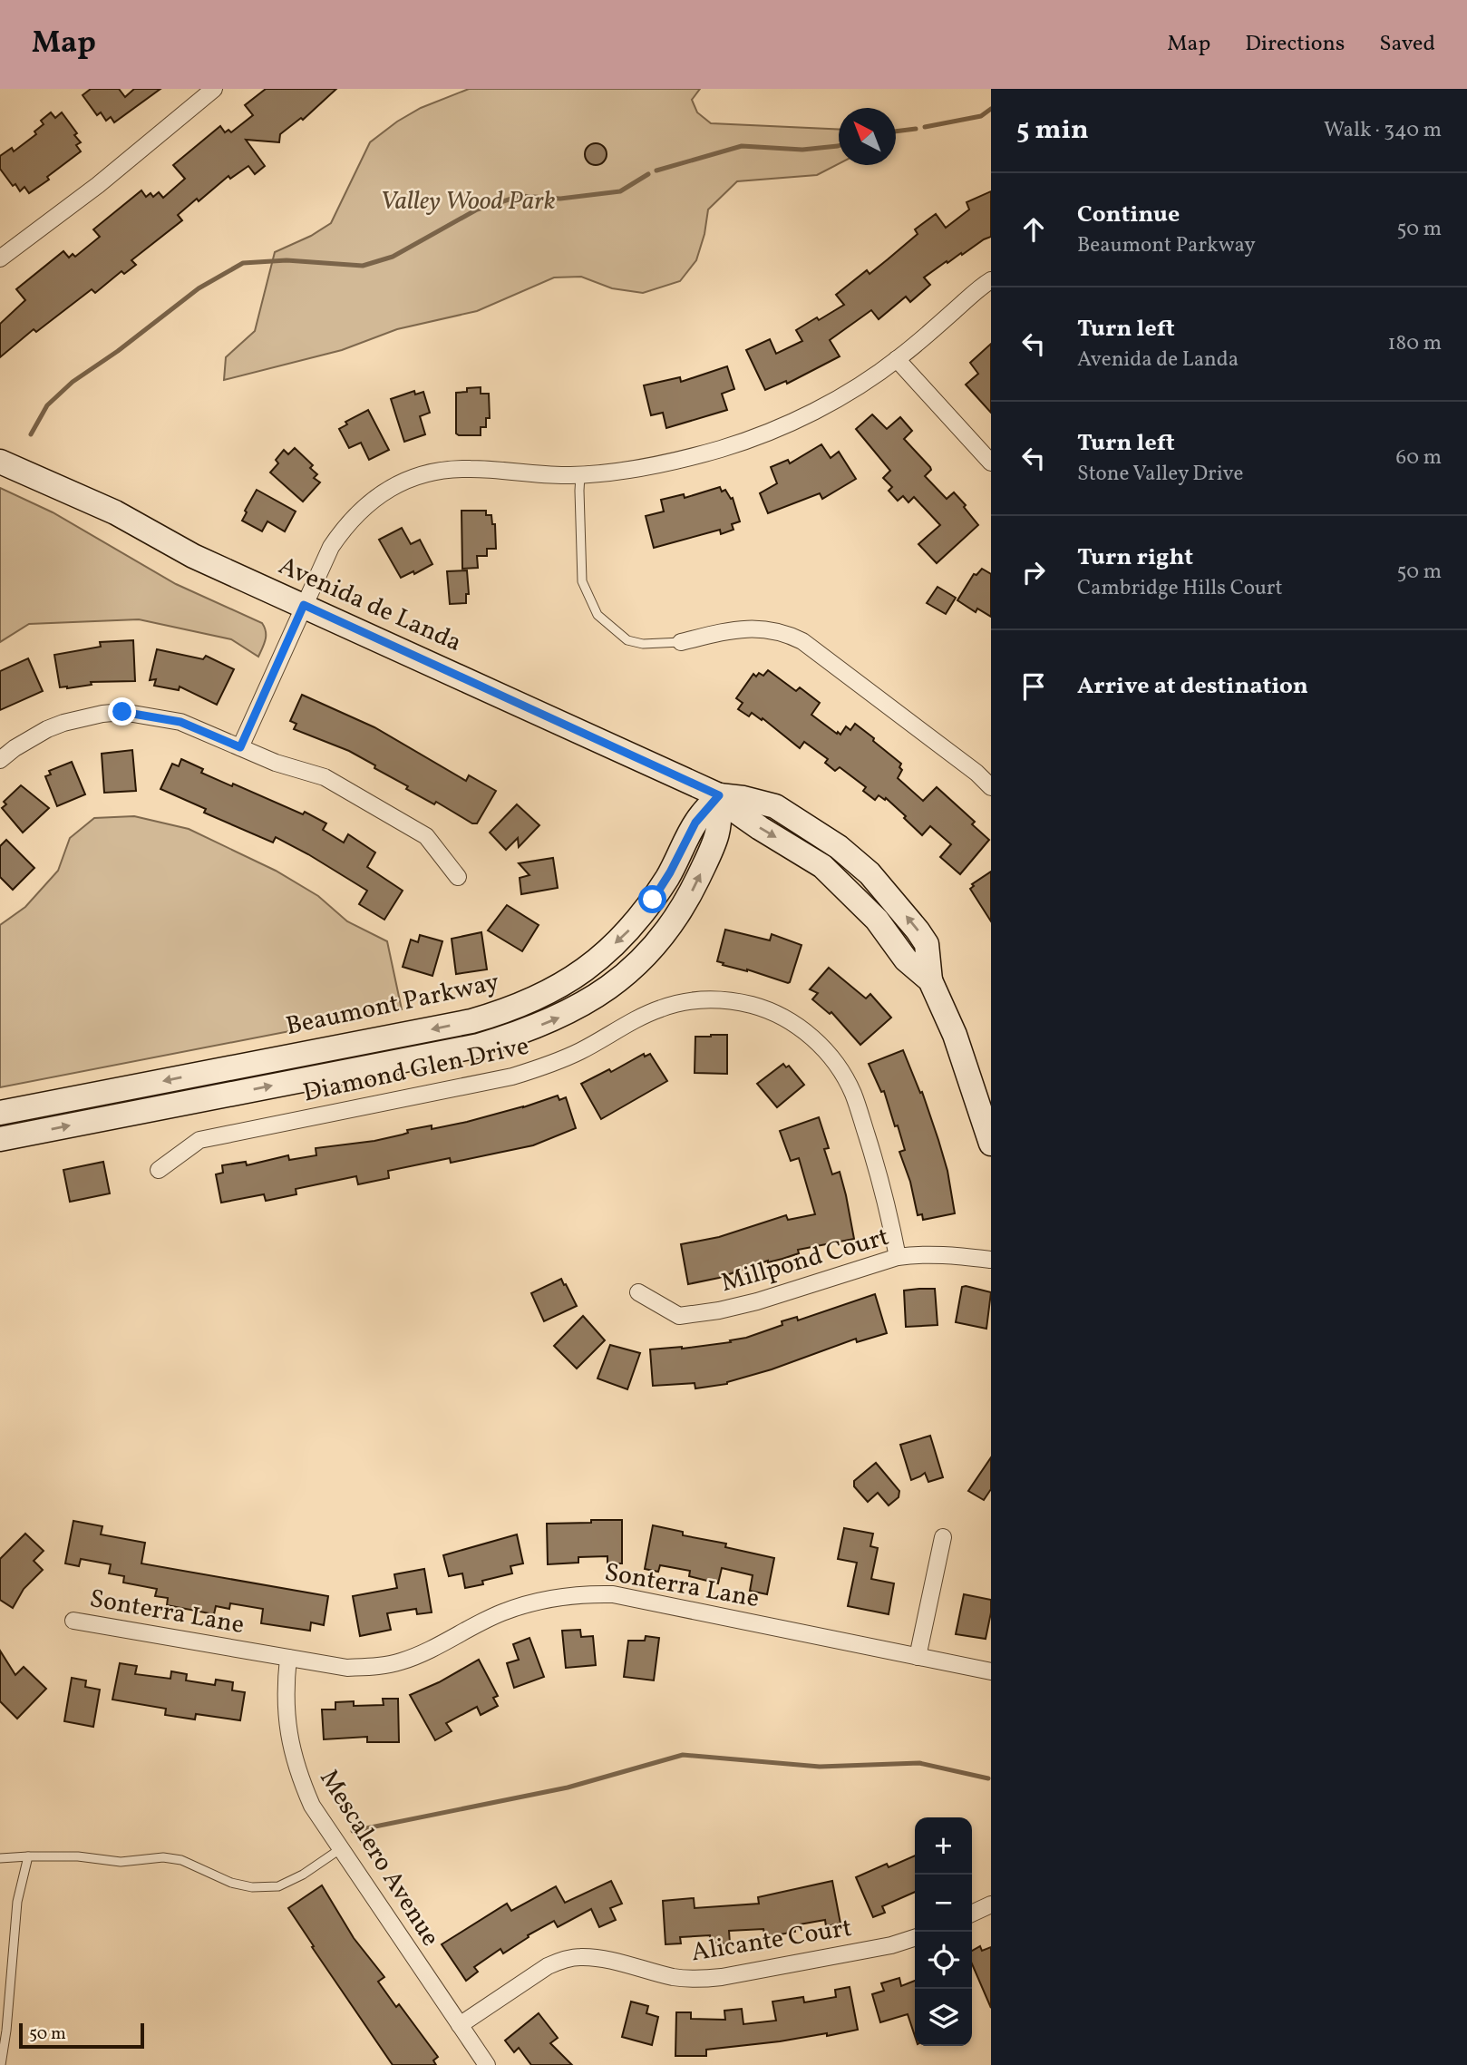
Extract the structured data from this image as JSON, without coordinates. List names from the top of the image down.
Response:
{
  "streets": {
    "street": [
      "Avenida de Landa",
      "Beaumont Parkway",
      "Diamond Glen Drive",
      "Millpond Court",
      "Sonterra Lane",
      "Mescalero Avenue",
      "Alicante Court"
    ]
  },
  "crossings": [
    ["Avenida de Landa", "Beaumont Parkway"],
    ["Diamond Glen Drive", "Millpond Court"],
    ["Sonterra Lane", "Mescalero Avenue"],
    ["Mescalero Avenue", "Alicante Court"]
  ],
  "parks": ["Valley Wood Park"],
  "scale_bar": "50 m",
  "north": "top left",
  "page": {
    "header": "Map",
    "nav": ["Map", "Directions", "Saved"],
    "heading": ["5 min", "Walk · 340 m"],
    "list": [
      ["Continue", "Beaumont Parkway", "50 m"],
      ["Turn left", "Avenida de Landa", "180 m"],
      ["Turn left", "Stone Valley Drive", "60 m"],
      ["Turn right", "Cambridge Hills Court", "50 m"],
      "Arrive at destination"
    ],
    "map_buttons": ["+", "−"],
    "scale": "50 m"
  }
}
